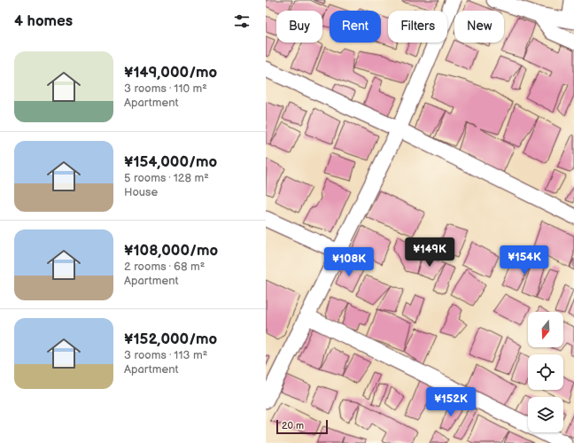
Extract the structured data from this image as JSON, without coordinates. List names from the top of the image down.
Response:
{
  "scale_bar": "20 m",
  "north": "bottom",
  "page": {
    "heading": "4 homes",
    "chip": [
      "Buy",
      "Rent",
      "Filters",
      "New"
    ],
    "list": [
      {
        "name": "¥149,000/mo",
        "note": "3 rooms · 110 m² · Apartment"
      },
      {
        "name": "¥154,000/mo",
        "note": "5 rooms · 128 m² · House"
      },
      {
        "name": "¥108,000/mo",
        "note": "2 rooms · 68 m² · Apartment"
      },
      {
        "name": "¥152,000/mo",
        "note": "3 rooms · 113 m² · Apartment"
      }
    ],
    "price": [
      "¥149K",
      "¥154K",
      "¥108K",
      "¥152K"
    ],
    "scale": "20 m"
  }
}
